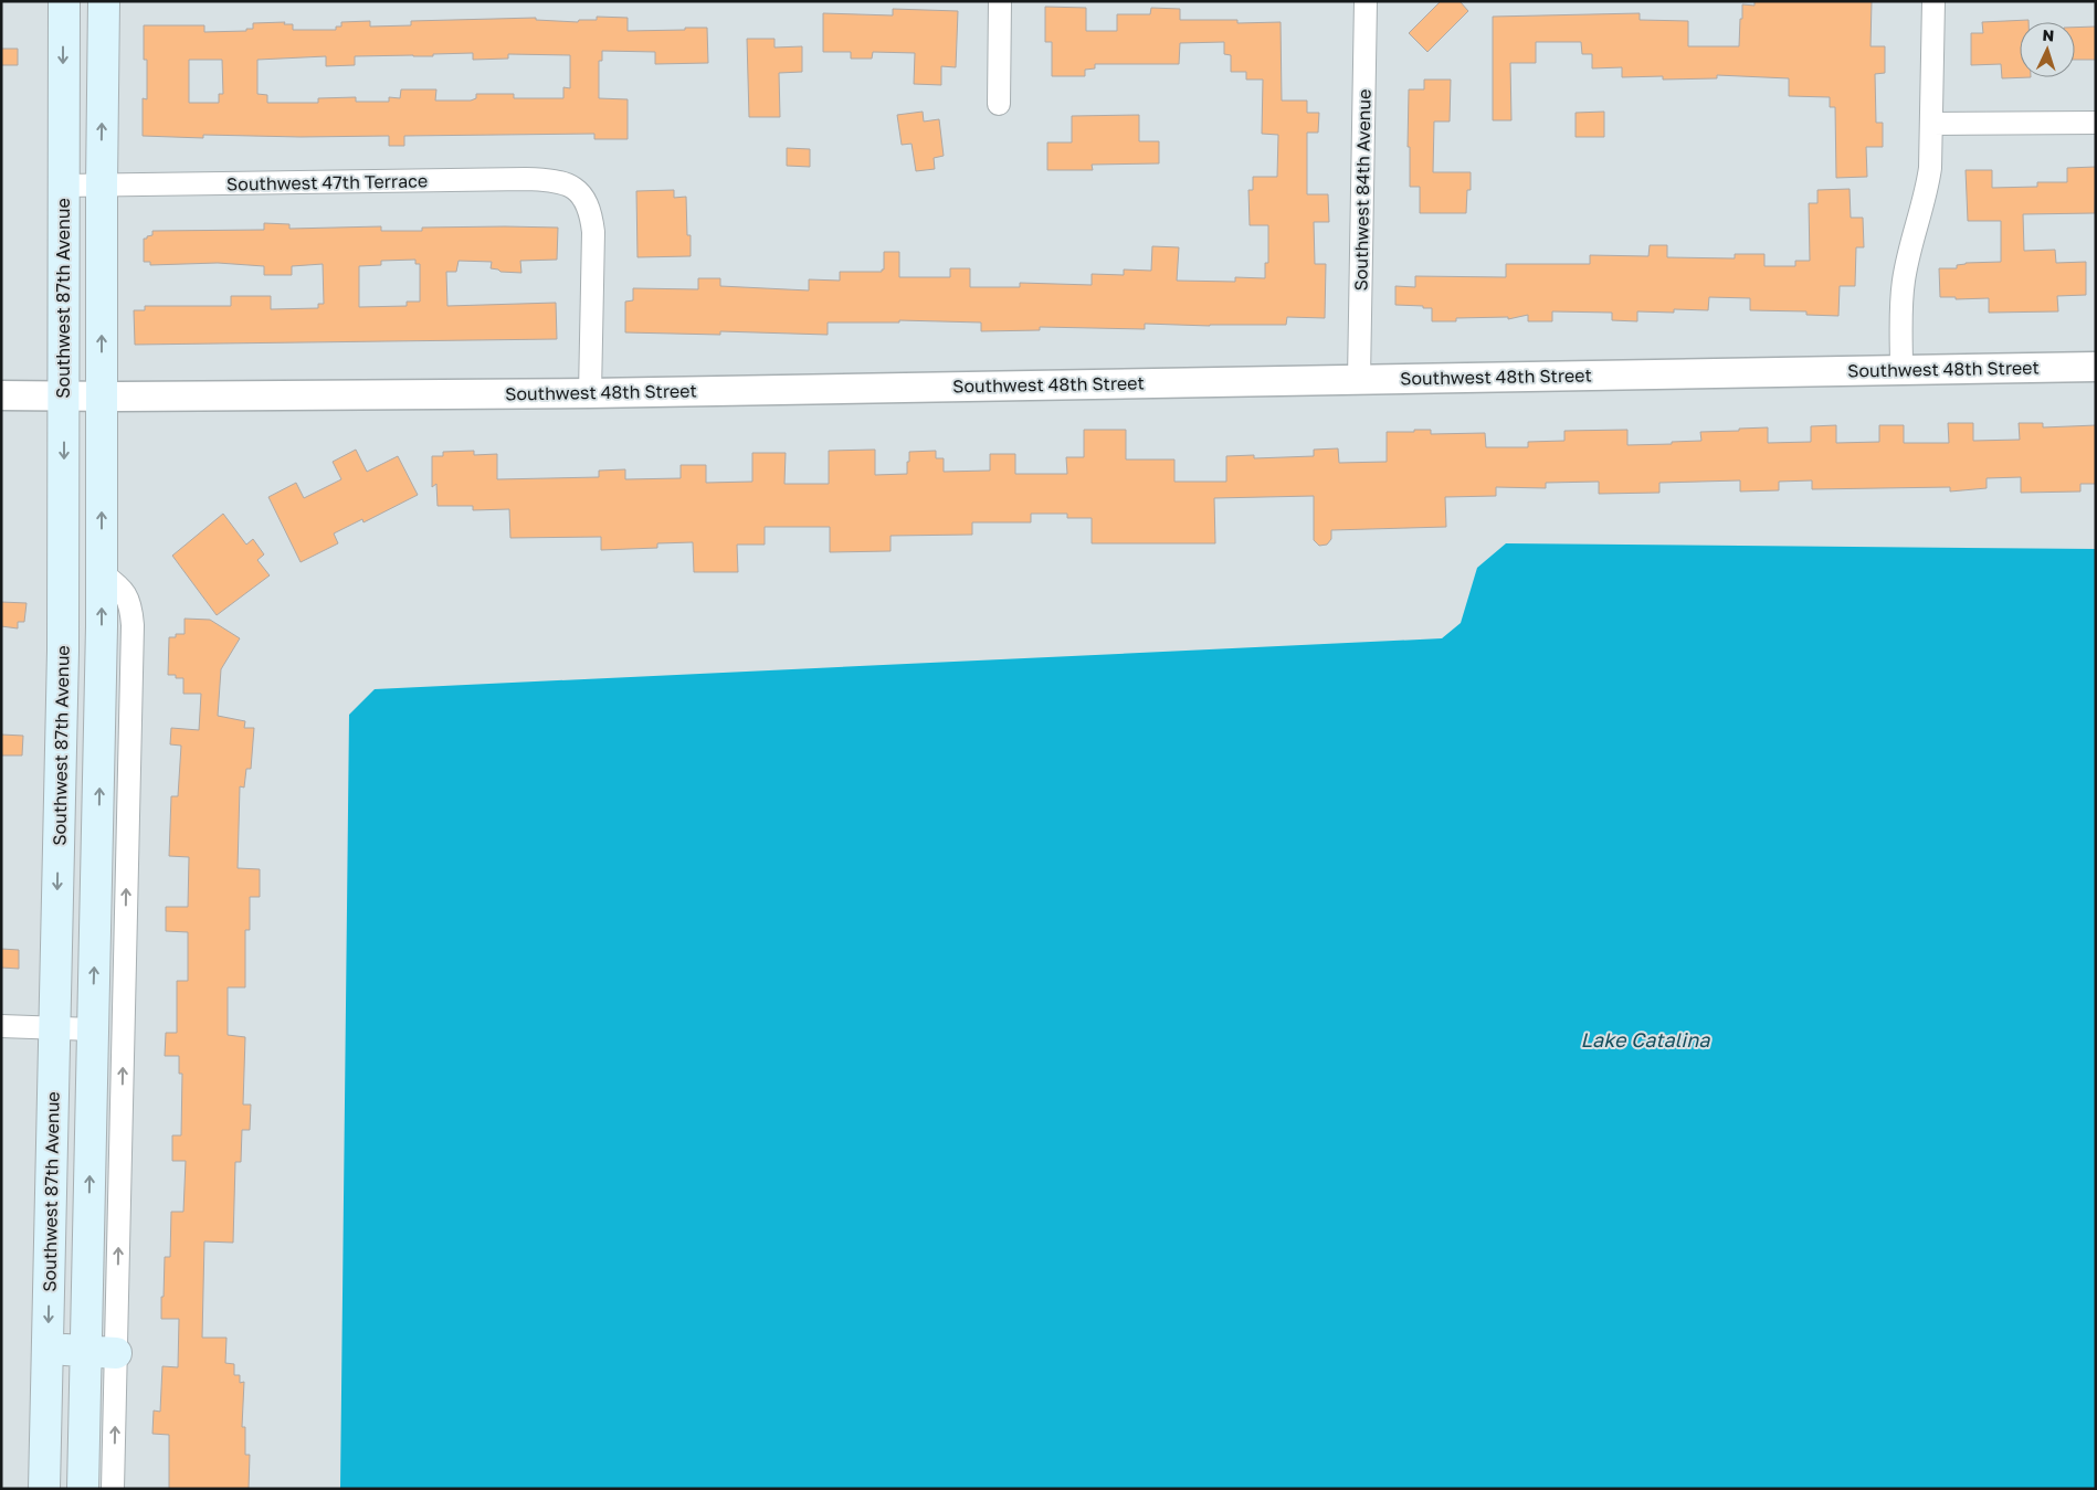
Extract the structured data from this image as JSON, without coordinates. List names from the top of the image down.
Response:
{
  "streets": {
    "main road": ["Southwest 87th Avenue"],
    "street": ["Southwest 47th Terrace", "Southwest 84th Avenue", "Southwest 48th Street"]
  },
  "crossings": [
    ["Southwest 47th Terrace", "Southwest 87th Avenue"],
    ["Southwest 47th Terrace", "Southwest 48th Street"],
    ["Southwest 84th Avenue", "Southwest 48th Street"],
    ["Southwest 87th Avenue", "Southwest 48th Street"]
  ],
  "water": ["Lake Catalina"],
  "north": "top"
}
